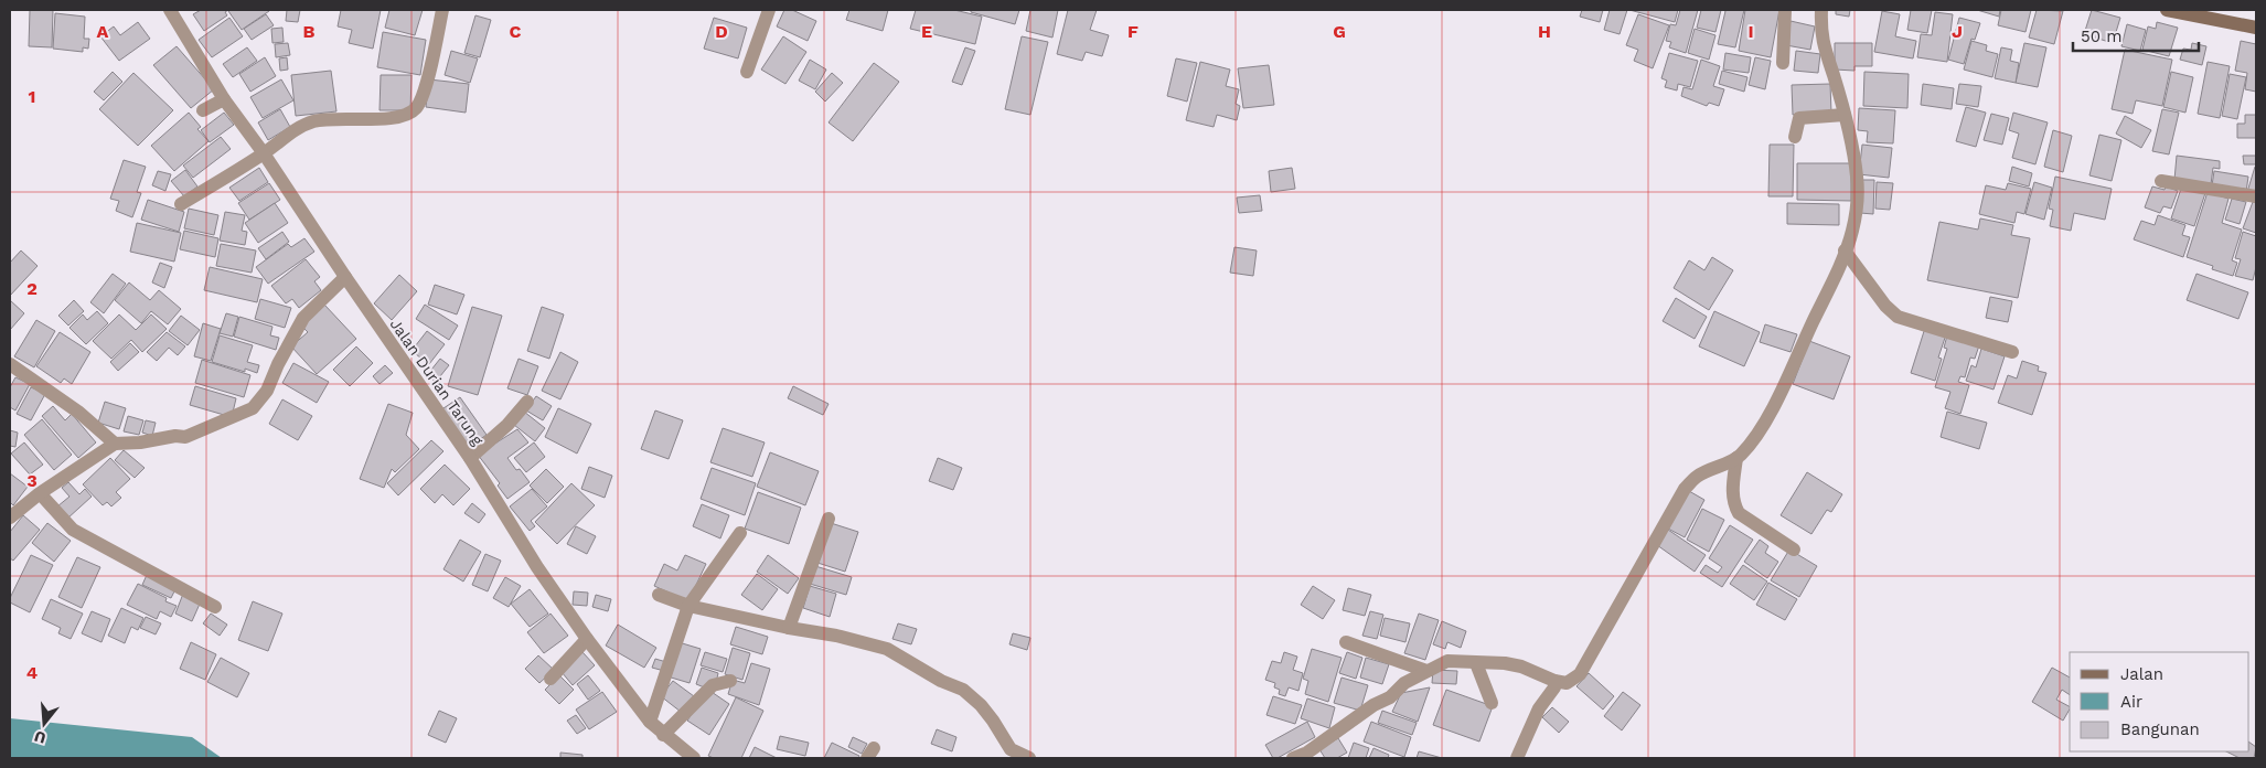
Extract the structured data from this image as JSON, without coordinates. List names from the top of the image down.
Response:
{
  "streets": {
    "street": ["Jalan Durian Tarung"]
  },
  "legend": ["Jalan", "Air", "Bangunan"],
  "scale_bar": "50 m",
  "north": "bottom",
  "grid": {
    "columns": [
      "A",
      "B",
      "C",
      "D",
      "E",
      "F",
      "G",
      "H",
      "I",
      "J"
    ],
    "rows": [
      "1",
      "2",
      "3",
      "4"
    ]
  }
}
